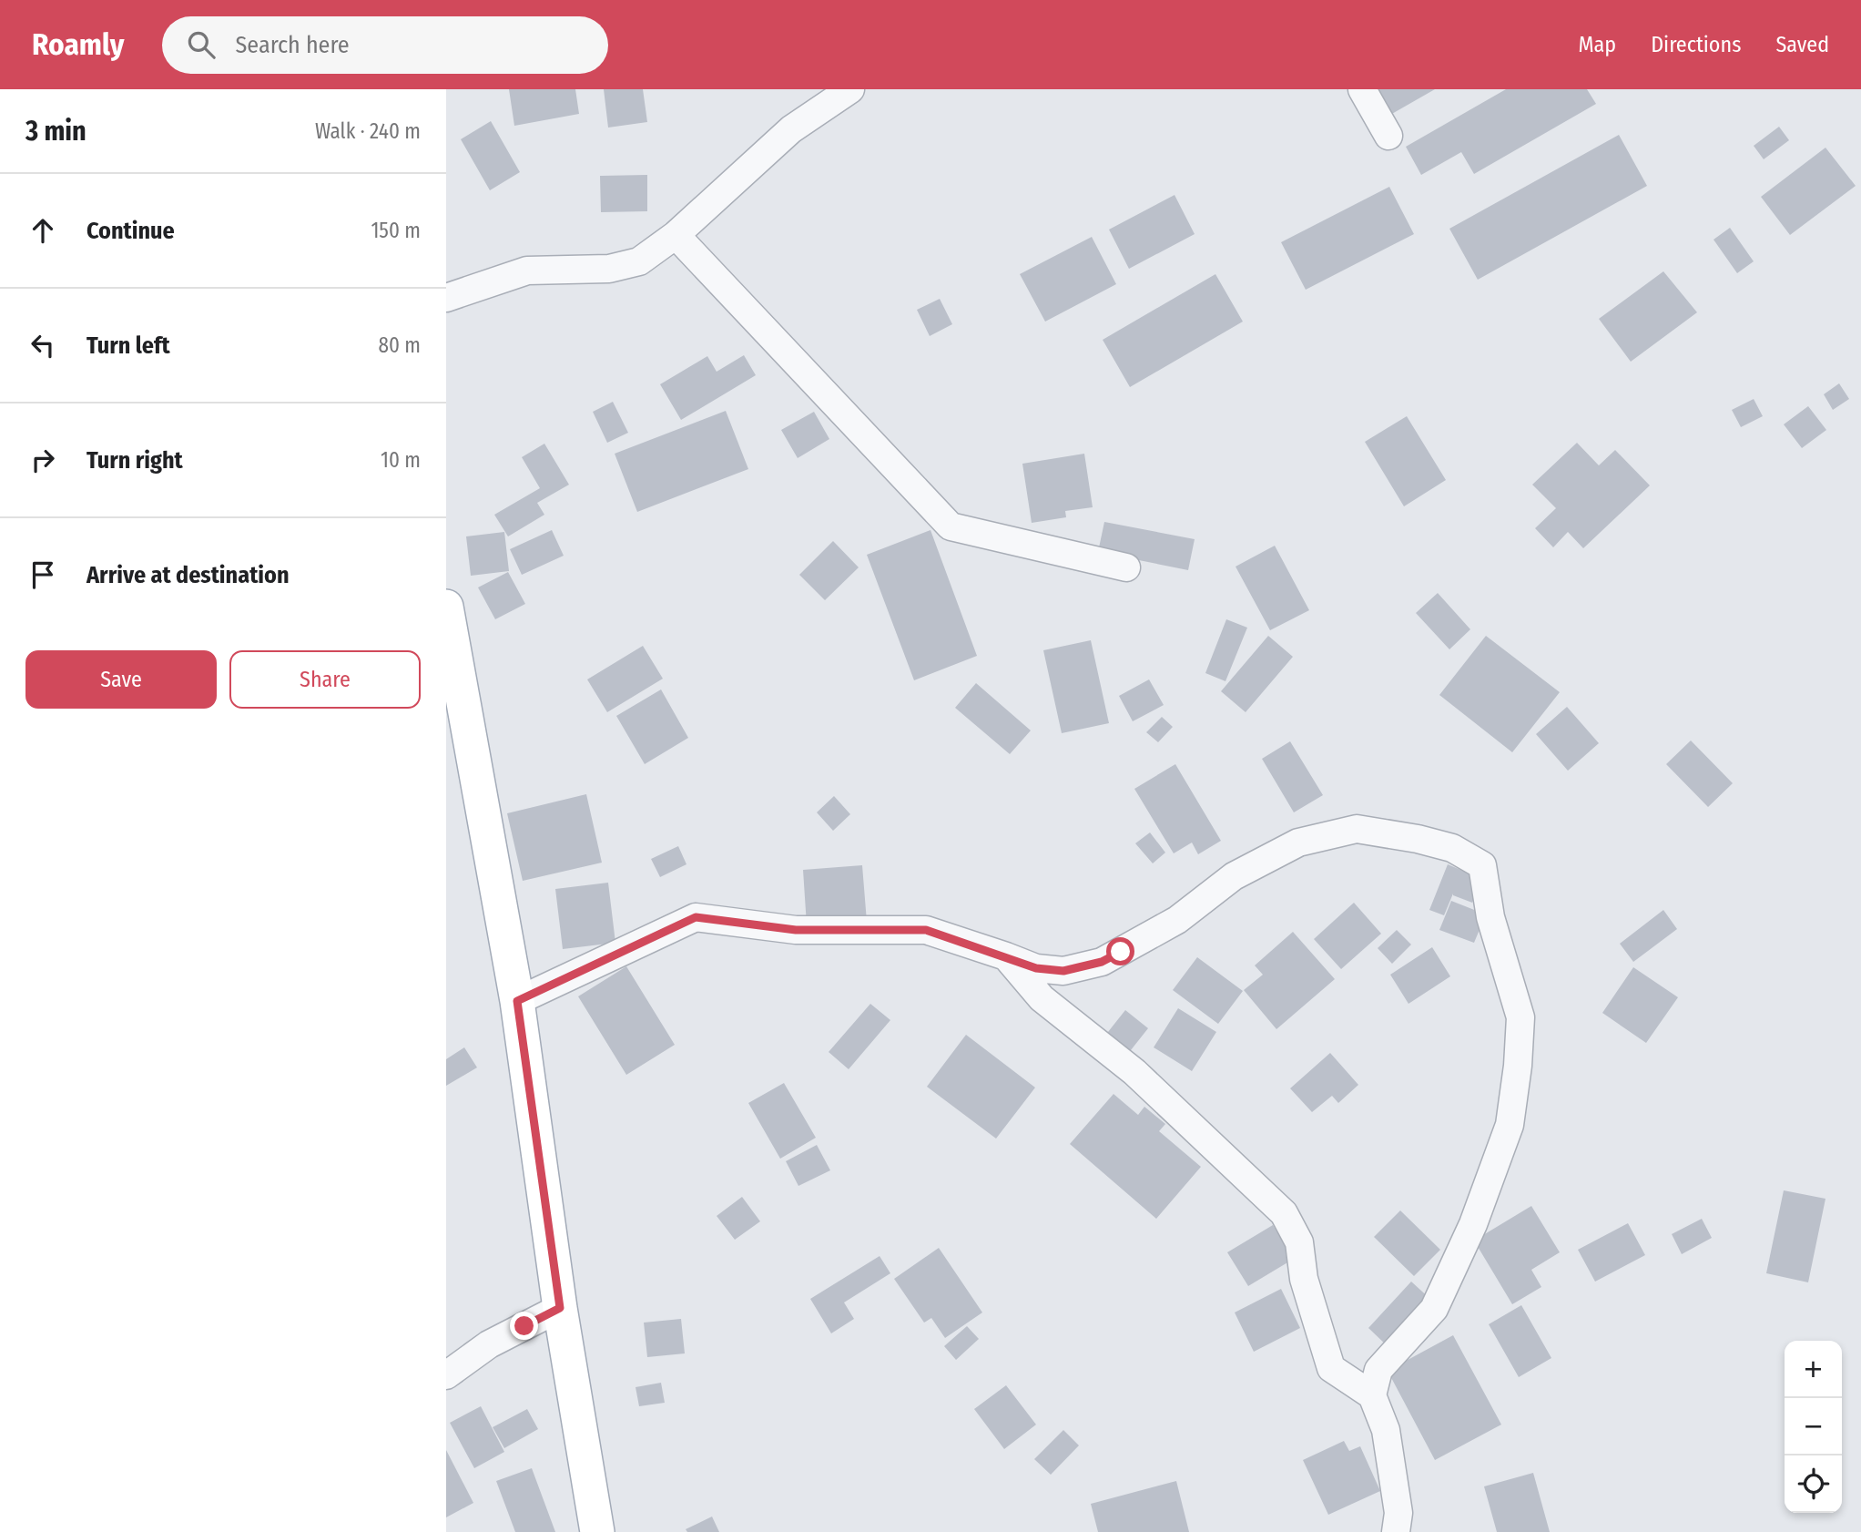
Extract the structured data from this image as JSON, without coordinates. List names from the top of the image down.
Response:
{
  "page": {
    "header": "Roamly",
    "search": "Search here",
    "nav": ["Map", "Directions", "Saved"],
    "heading": ["3 min", "Walk · 240 m"],
    "list": [
      ["Continue", "150 m"],
      ["Turn left", "80 m"],
      ["Turn right", "10 m"],
      "Arrive at destination"
    ],
    "buttons": ["Save", "Share"],
    "map_buttons": ["+", "−"]
  }
}
